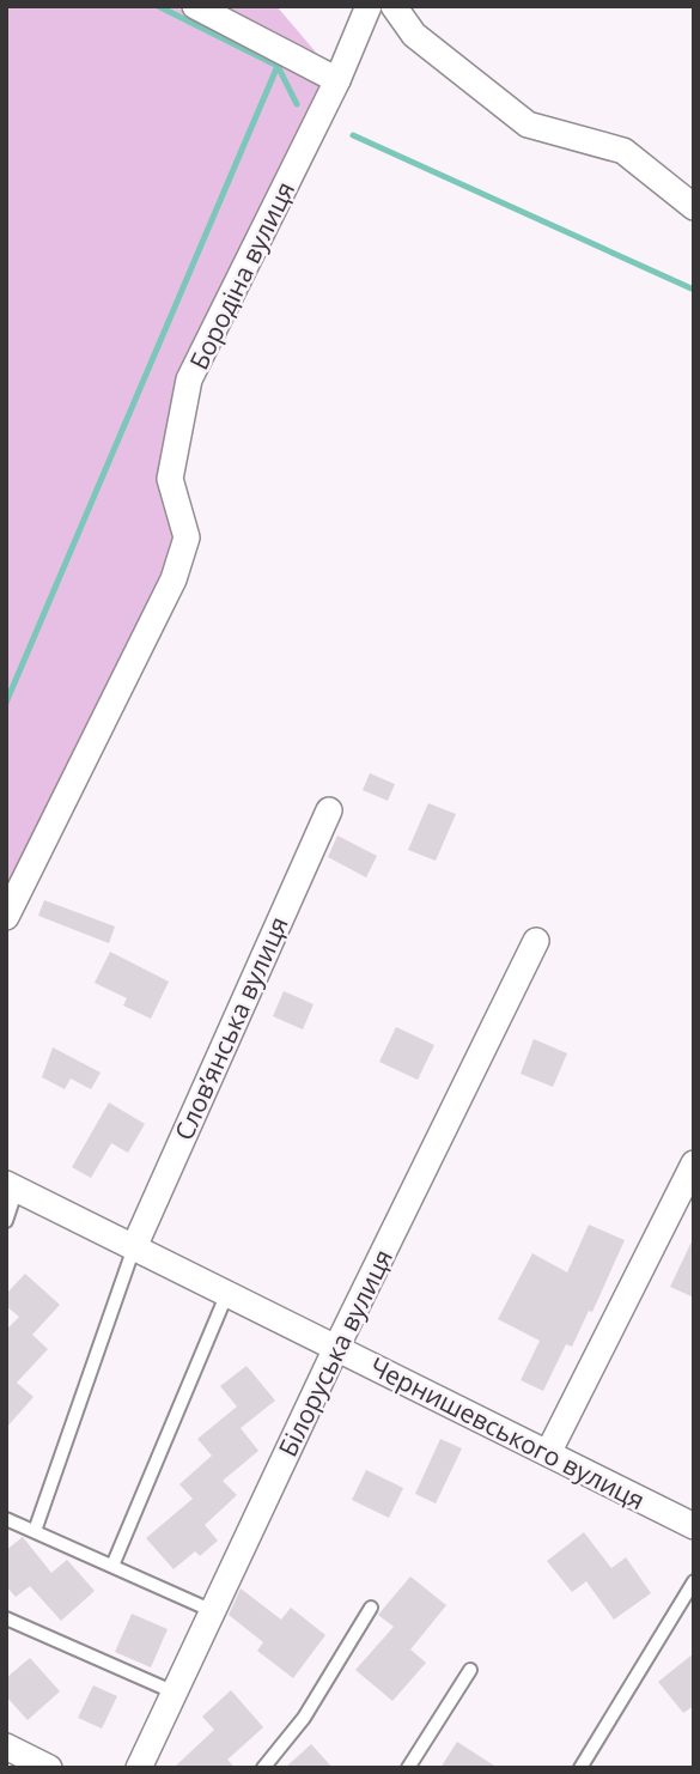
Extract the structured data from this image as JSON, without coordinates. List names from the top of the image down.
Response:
{
  "streets": {
    "street": [
      "Бородіна вулиця",
      "Слов’янська вулиця",
      "Білоруська вулиця",
      "Чернишевського вулиця"
    ]
  },
  "crossings": [
    ["Слов’янська вулиця", "Чернишевського вулиця"],
    ["Білоруська вулиця", "Чернишевського вулиця"]
  ]
}
